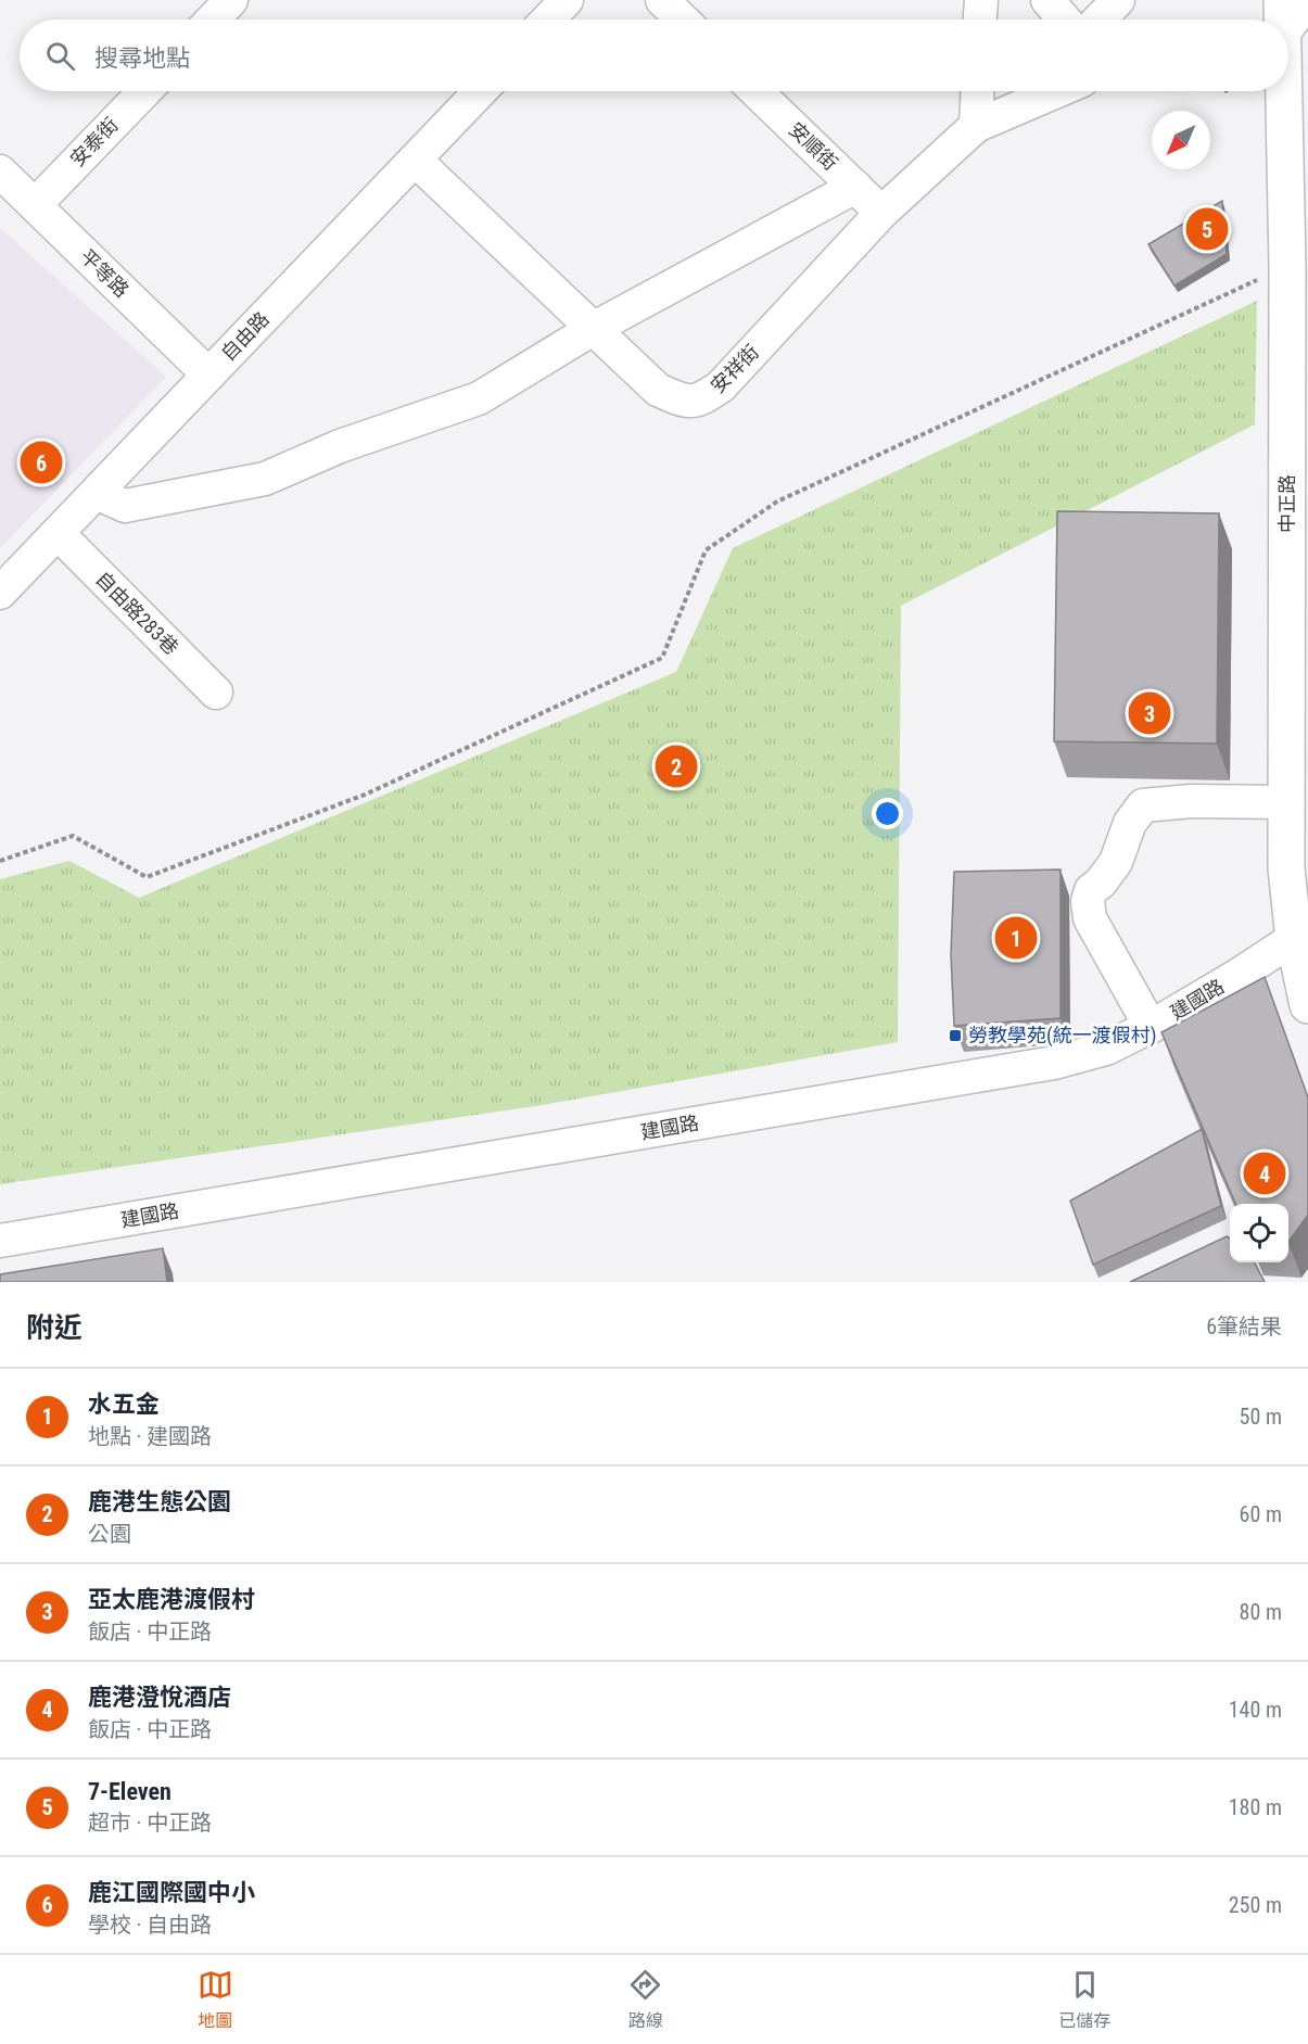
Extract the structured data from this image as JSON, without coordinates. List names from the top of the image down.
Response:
{
  "streets": {
    "main road": ["中正路"],
    "street": [
      "安泰街",
      "安順街",
      "平等路",
      "自由路",
      "安祥街",
      "自由路283巷",
      "建國路"
    ]
  },
  "crossings": [
    ["安泰街", "平等路"],
    ["安順街", "安祥街"],
    ["平等路", "自由路"],
    ["自由路", "安祥街"],
    ["自由路", "自由路283巷"],
    ["中正路", "建國路"]
  ],
  "places": {
    "transit": ["勞教學苑(統一渡假村)"]
  },
  "north": "bottom left",
  "page": {
    "search": "搜尋地點",
    "pins": [
      "5",
      "6",
      "3",
      "2",
      "1",
      "4"
    ],
    "heading": ["附近", "6筆結果"],
    "list": [
      {
        "mark": "1",
        "name": "水五金",
        "note": "地點 · 建國路",
        "value": "50 m"
      },
      {
        "mark": "2",
        "name": "鹿港生態公園",
        "note": "公園",
        "value": "60 m"
      },
      {
        "mark": "3",
        "name": "亞太鹿港渡假村",
        "note": "飯店 · 中正路",
        "value": "80 m"
      },
      {
        "mark": "4",
        "name": "鹿港澄悅酒店",
        "note": "飯店 · 中正路",
        "value": "140 m"
      },
      {
        "mark": "5",
        "name": "7-Eleven",
        "note": "超市 · 中正路",
        "value": "180 m"
      },
      {
        "mark": "6",
        "name": "鹿江國際國中小",
        "note": "學校 · 自由路",
        "value": "250 m"
      }
    ],
    "nav": ["地圖", "路線", "已儲存"]
  }
}
